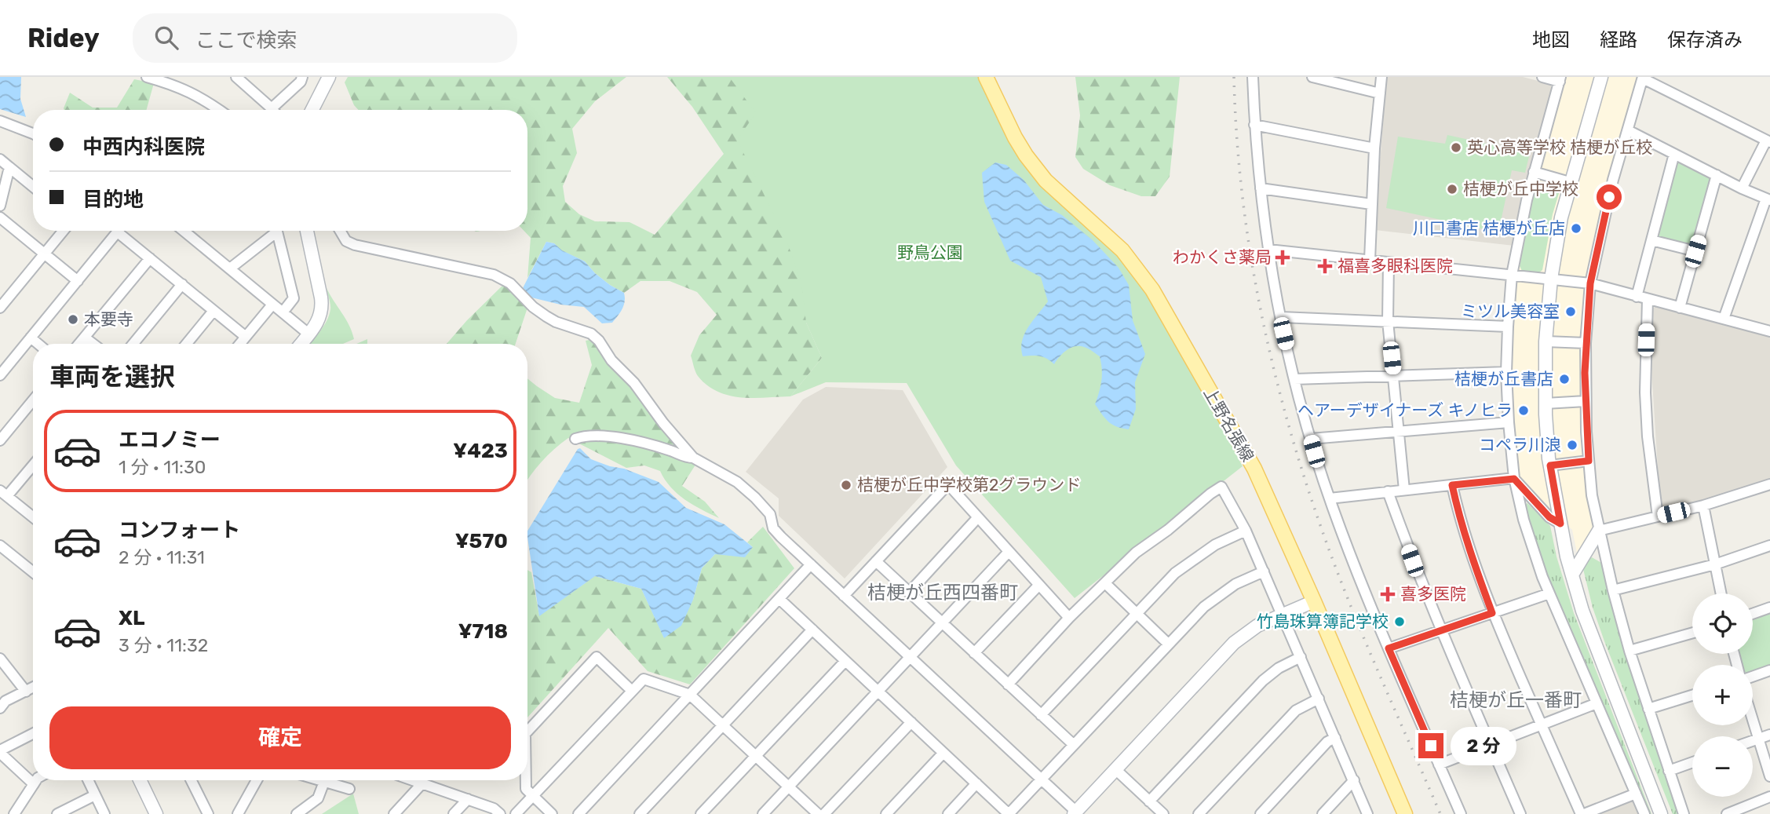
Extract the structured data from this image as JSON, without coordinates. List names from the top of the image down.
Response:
{
  "streets": {
    "main road": ["上野名張線"]
  },
  "districts": ["桔梗が丘西四番町", "桔梗が丘一番町"],
  "parks": ["野鳥公園"],
  "places": {
    "other": [
      "英心高等学校 桔梗が丘校",
      "桔梗が丘中学校",
      "川口書店 桔梗が丘店",
      "ミツル美容室",
      "本要寺",
      "桔梗が丘書店",
      "ヘアーデザイナーズ キノヒラ",
      "コペラ川浪",
      "桔梗が丘中学校第2グラウンド",
      "竹島珠算簿記学校"
    ],
    "health": ["わかくさ薬局", "福喜多眼科医院", "喜多医院"]
  },
  "page": {
    "header": "Ridey",
    "search": "ここで検索",
    "nav": ["地図", "経路", "保存済み"],
    "banner": ["中西内科医院", "目的地"],
    "heading": "車両を選択",
    "list": [
      {
        "name": "エコノミー",
        "note": "1 分 · 11:30",
        "value": "¥423"
      },
      {
        "name": "コンフォート",
        "note": "2 分 · 11:31",
        "value": "¥570"
      },
      {
        "name": "XL",
        "note": "3 分 · 11:32",
        "value": "¥718"
      }
    ],
    "map_buttons": ["+", "−"],
    "buttons": "確定",
    "bubble": "2 分"
  }
}
